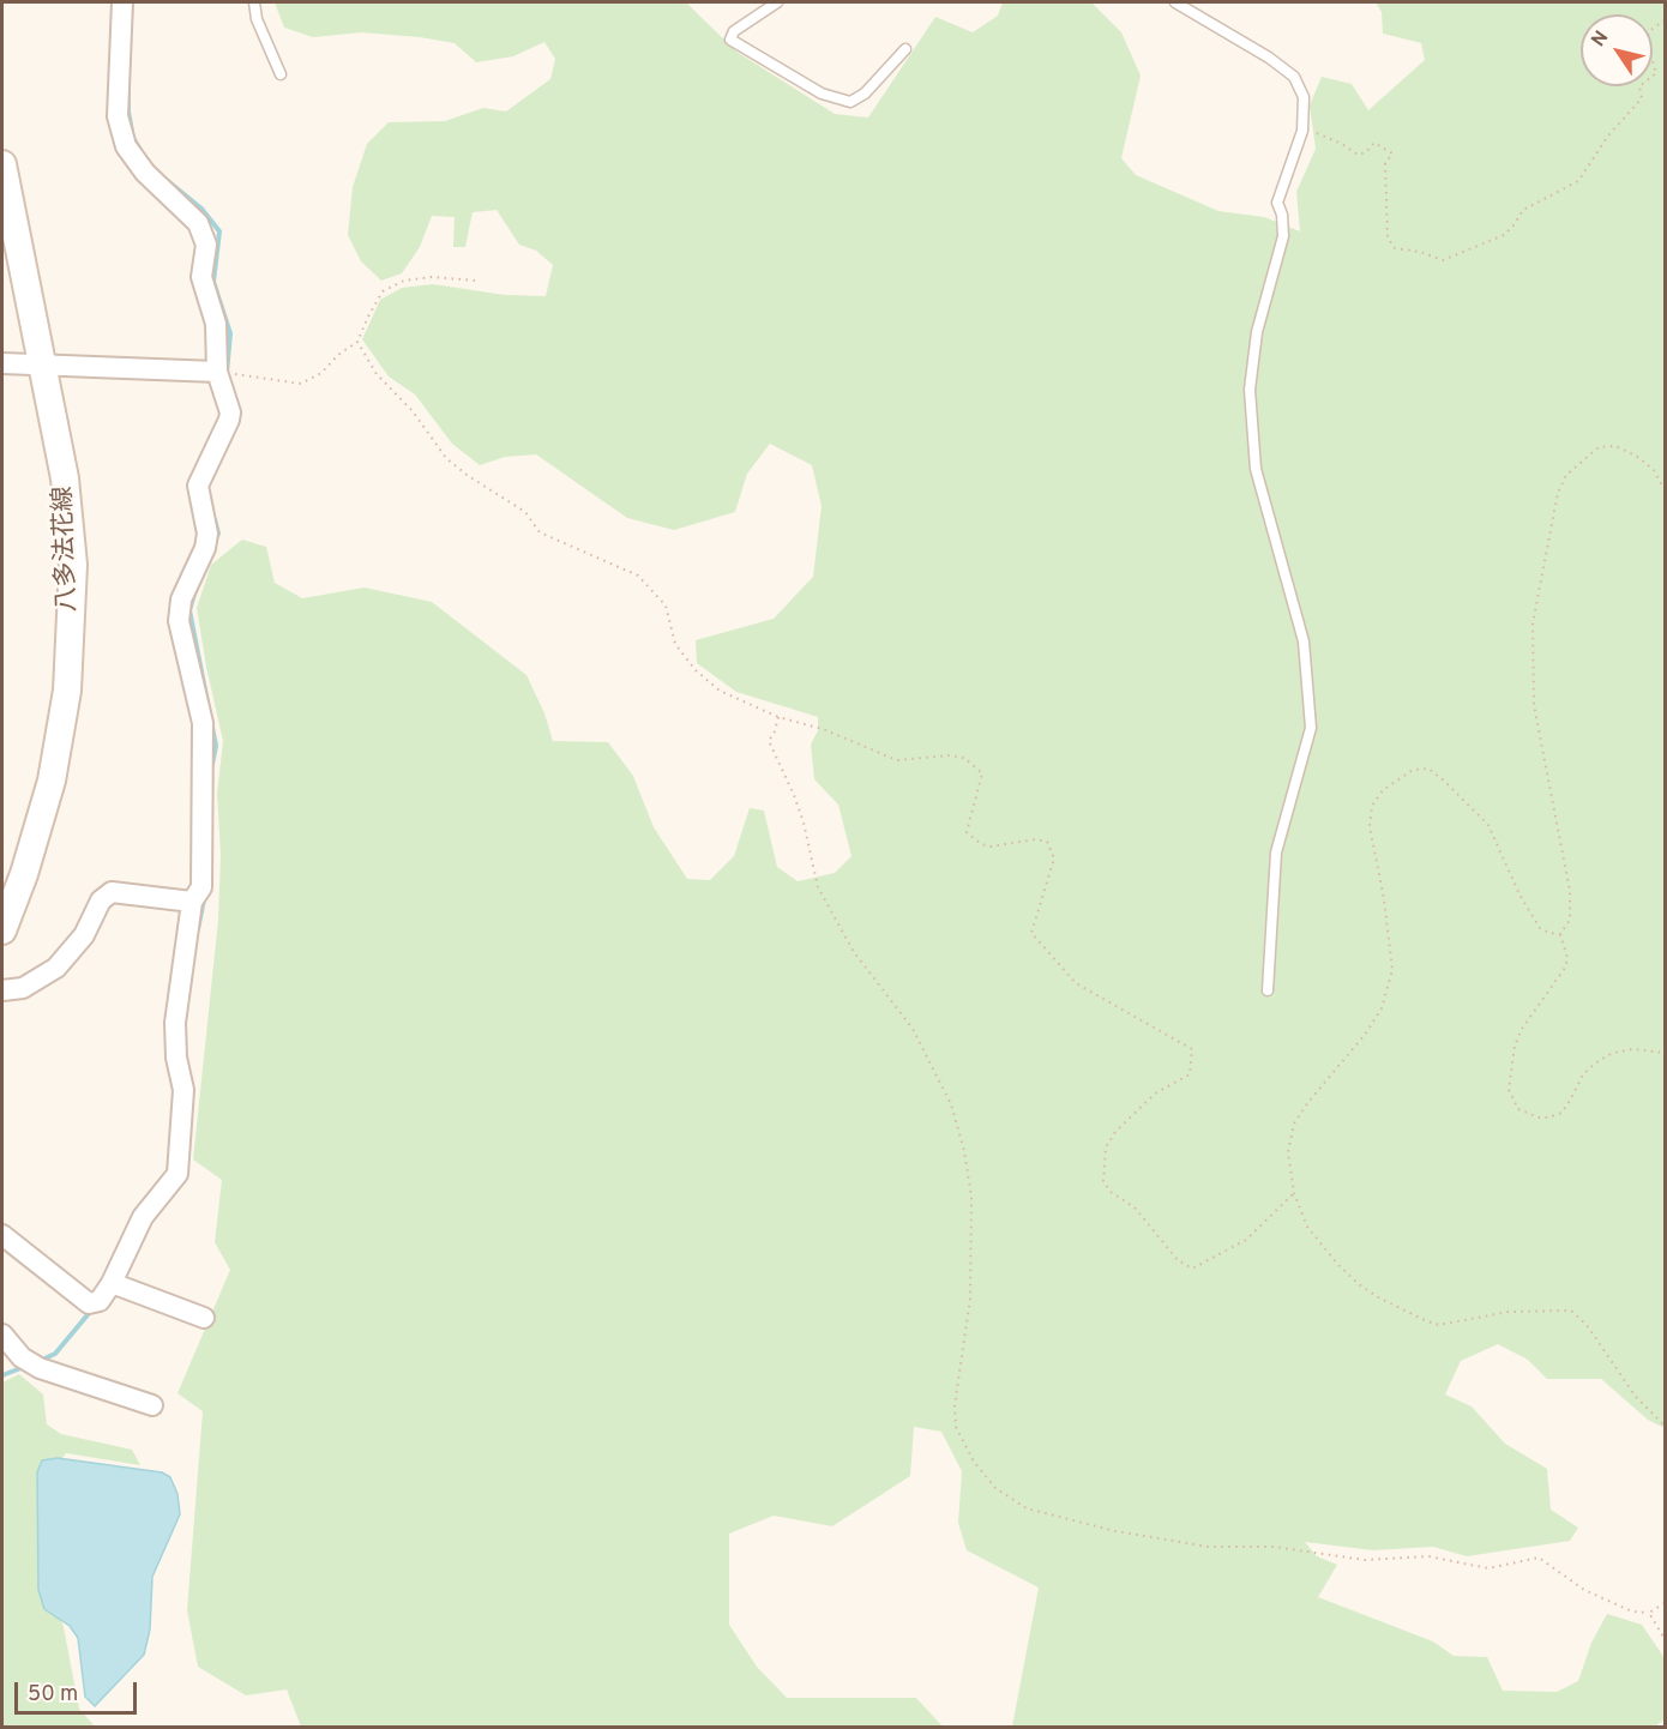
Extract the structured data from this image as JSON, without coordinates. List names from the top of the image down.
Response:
{
  "streets": {
    "main road": ["八多法花線"]
  },
  "scale_bar": "50 m",
  "north": "top left"
}
